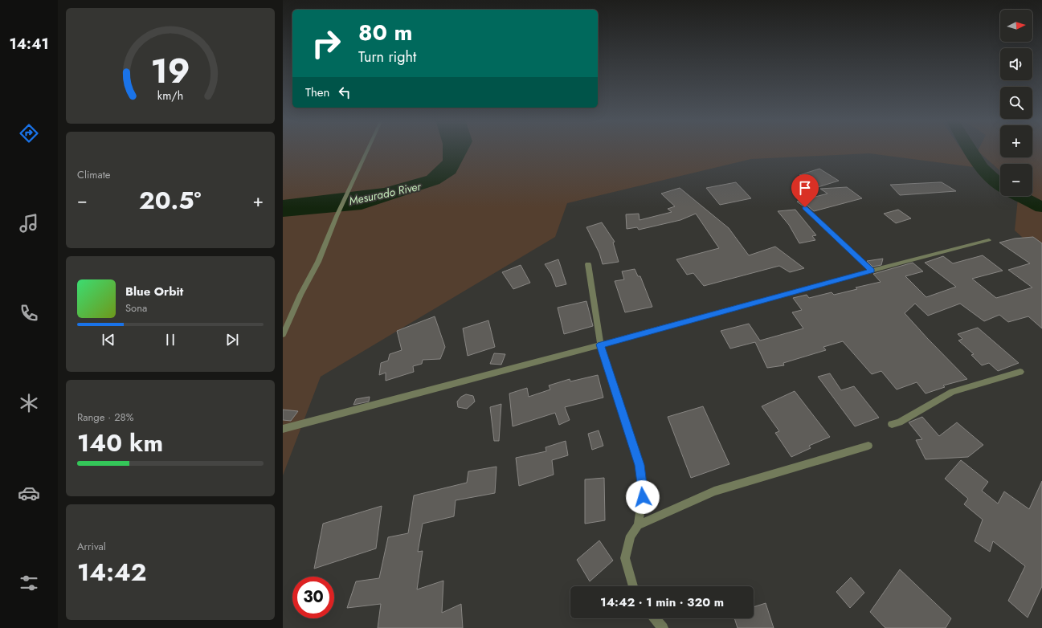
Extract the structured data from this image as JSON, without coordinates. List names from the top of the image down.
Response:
{
  "water": ["Mesurado River"],
  "north": "right",
  "page": {
    "tabs": "14:41",
    "map_buttons": ["+", "−"],
    "turn": ["80 m", "Turn right"],
    "then": "Then",
    "tile": [
      "Climate",
      ["Range · 28%", "140 km"],
      ["Arrival", "14:42"]
    ],
    "heat": ["−", "20.5°", "+"],
    "song": ["Blue Orbit", "Sona"],
    "limit": "30",
    "trip": "14:42 · 1 min · 320 m",
    "gauge": ["19", "km/h"]
  }
}
